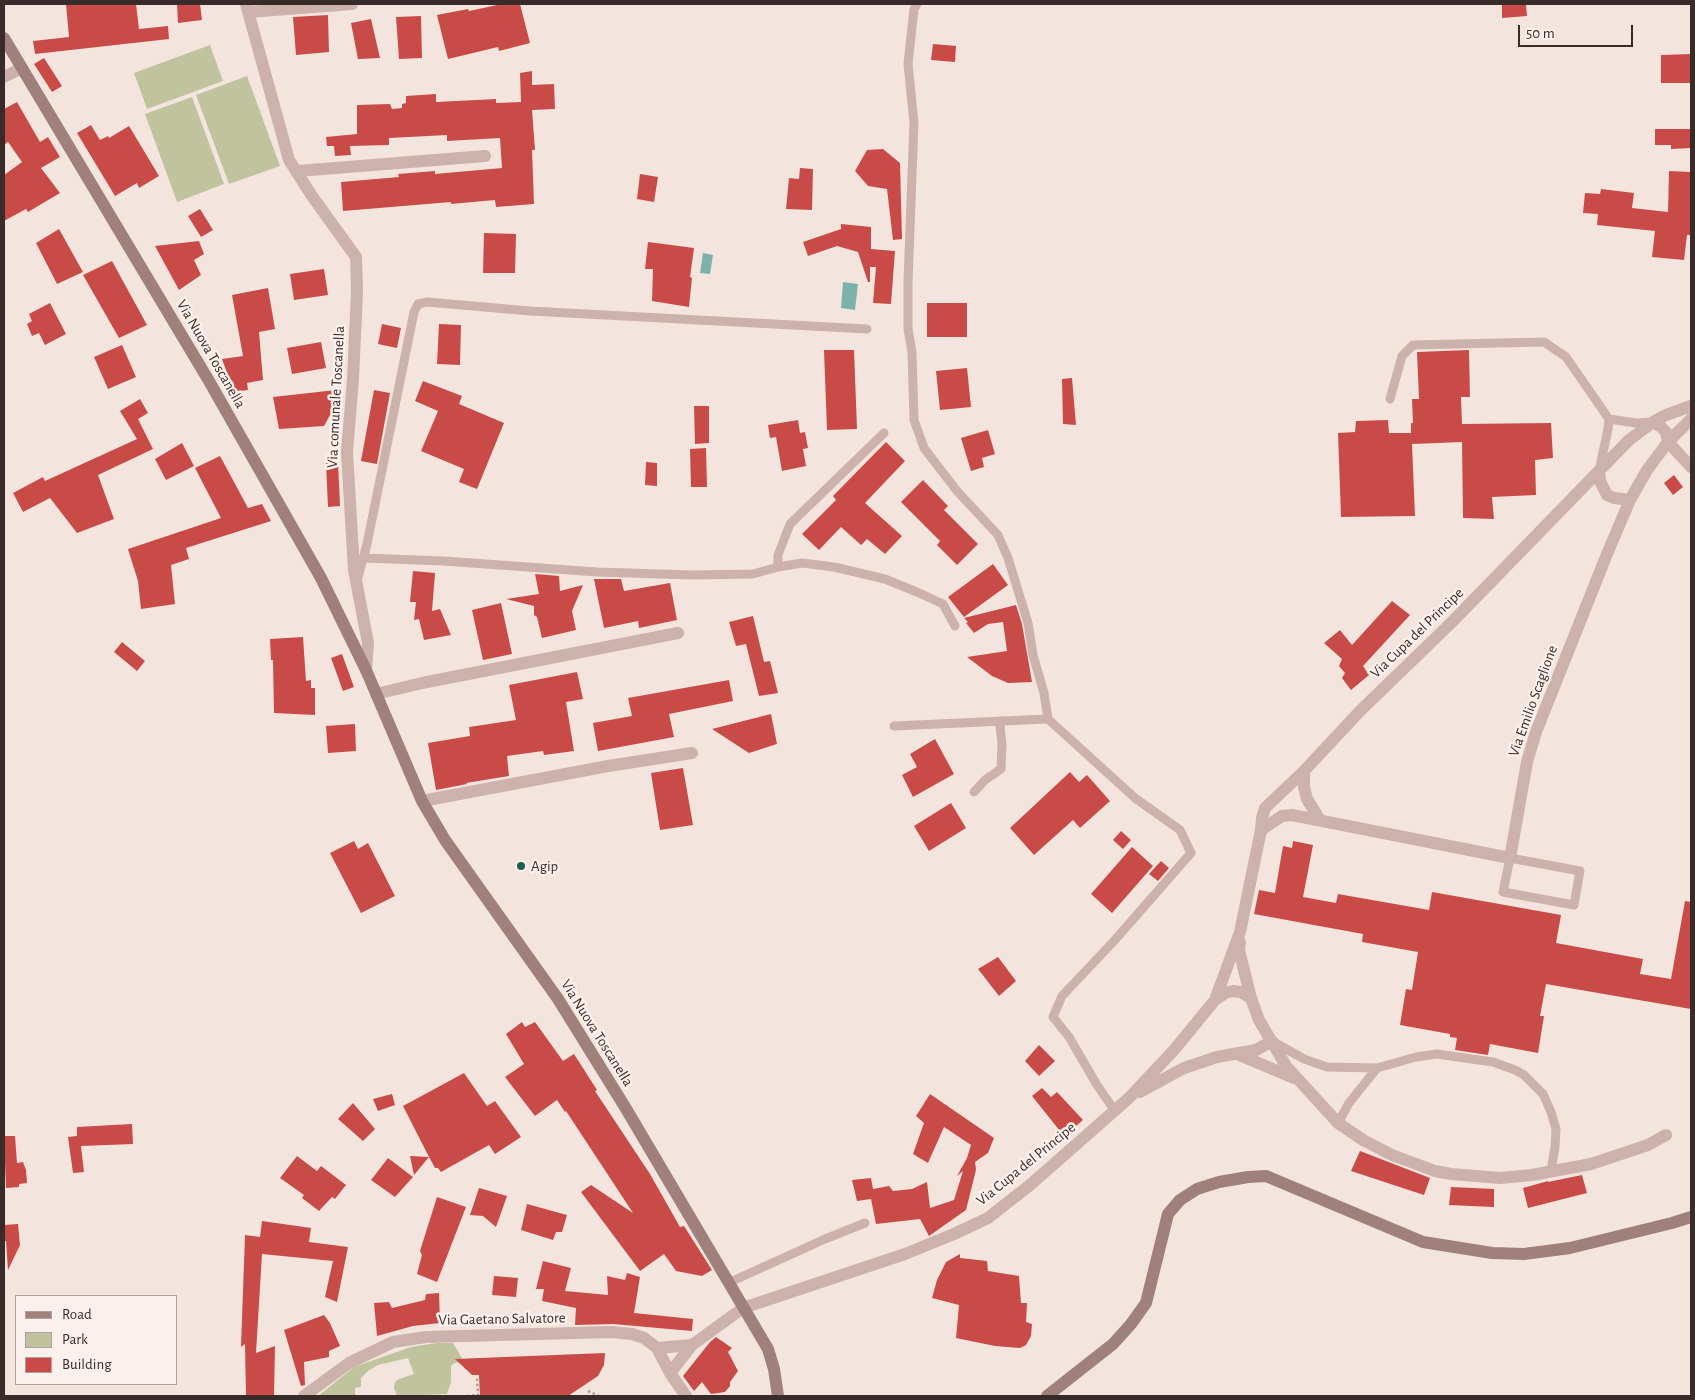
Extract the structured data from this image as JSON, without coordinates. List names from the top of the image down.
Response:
{
  "streets": {
    "main road": ["Via Nuova Toscanella"],
    "street": [
      "Via comunale Toscanella",
      "Via Cupa del Principe",
      "Via Emilio Scaglione",
      "Via Gaetano Salvatore"
    ]
  },
  "crossings": [
    ["Via Nuova Toscanella", "Via comunale Toscanella"],
    ["Via Nuova Toscanella", "Via Cupa del Principe"]
  ],
  "places": ["Agip"],
  "legend": ["Road", "Park", "Building"],
  "scale_bar": "50 m"
}
